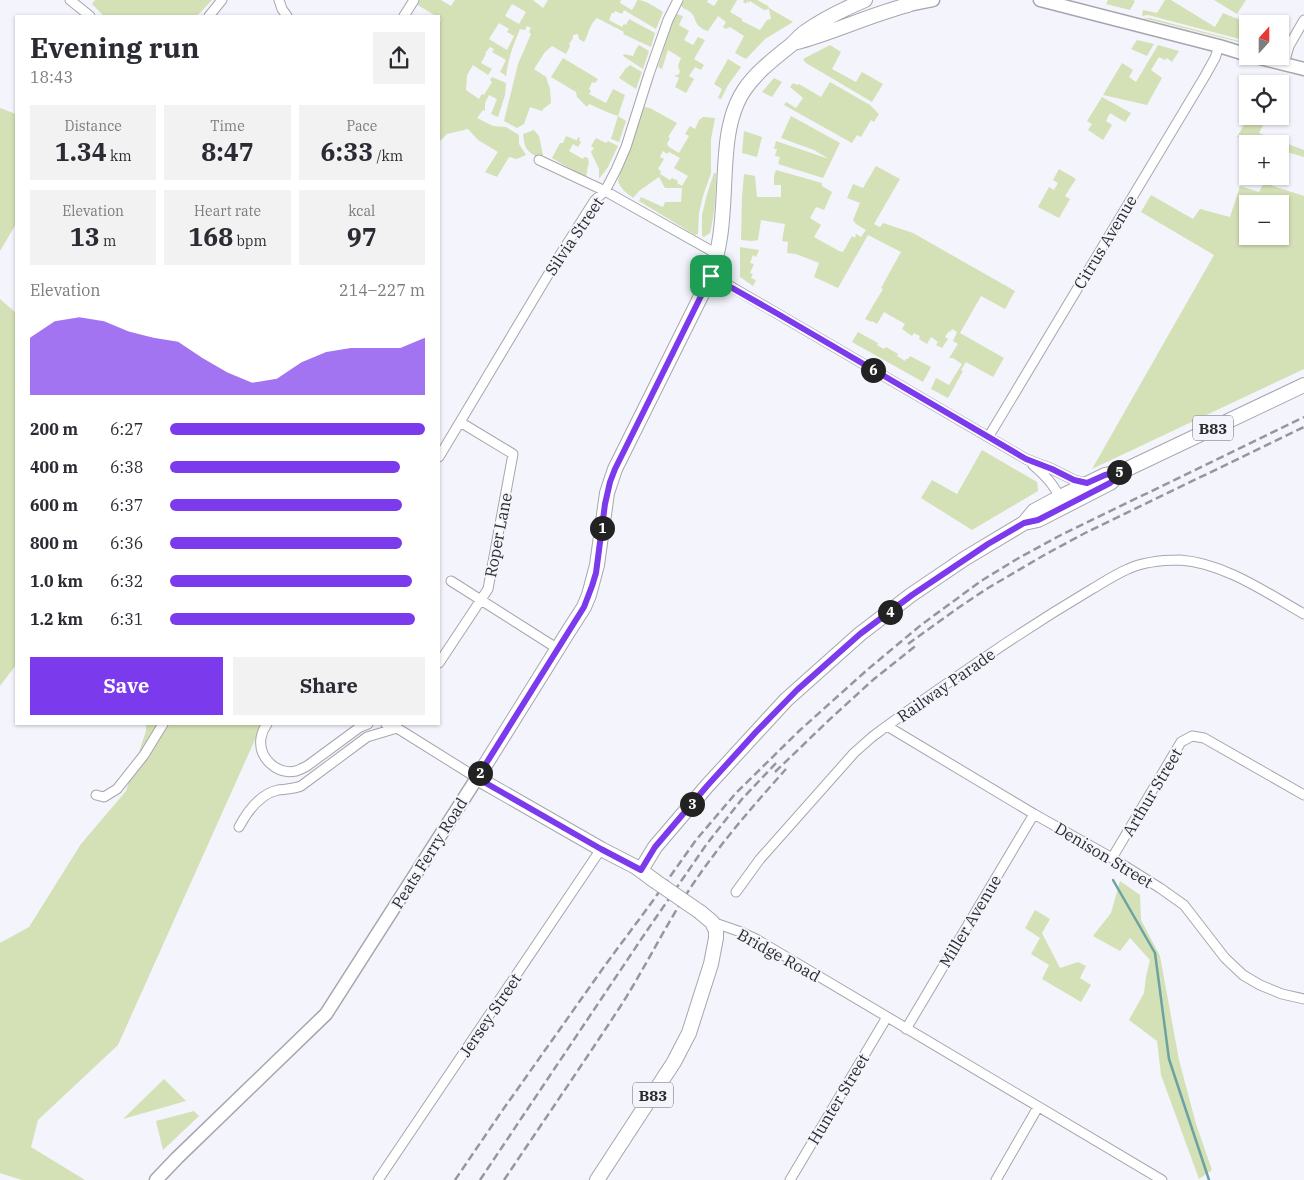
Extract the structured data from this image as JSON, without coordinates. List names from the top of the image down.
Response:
{
  "streets": {
    "main road": ["B83", "Peats Ferry Road", "Bridge Road"],
    "street": [
      "Silvia Street",
      "Citrus Avenue",
      "Roper Lane",
      "Railway Parade",
      "Arthur Street",
      "Denison Street",
      "Miller Avenue",
      "Jersey Street",
      "Hunter Street"
    ]
  },
  "crossings": [
    ["Silvia Street", "Roper Lane"],
    ["B83", "Bridge Road"],
    ["Railway Parade", "Denison Street"],
    ["Arthur Street", "Denison Street"],
    ["Peats Ferry Road", "Bridge Road"],
    ["Denison Street", "Miller Avenue"],
    ["Miller Avenue", "Bridge Road"],
    ["Bridge Road", "Jersey Street"],
    ["Bridge Road", "Hunter Street"]
  ],
  "north": "top",
  "page": {
    "map_buttons": ["+", "−"],
    "heading": ["Evening run", "18:43"],
    "stats": [
      ["Distance", "1.34 km"],
      ["Time", "8:47"],
      ["Pace", "6:33 /km"],
      ["Elevation", "13 m"],
      ["Heart rate", "168 bpm"],
      ["kcal", "97"]
    ],
    "chart": ["Elevation", "214–227 m"],
    "pins": [
      "6",
      "5",
      "1",
      "4",
      "2",
      "3"
    ],
    "list": [
      {
        "name": "200 m",
        "note": "6:27"
      },
      {
        "name": "400 m",
        "note": "6:38"
      },
      {
        "name": "600 m",
        "note": "6:37"
      },
      {
        "name": "800 m",
        "note": "6:36"
      },
      {
        "name": "1.0 km",
        "note": "6:32"
      },
      {
        "name": "1.2 km",
        "note": "6:31"
      }
    ],
    "buttons": ["Save", "Share"]
  }
}
